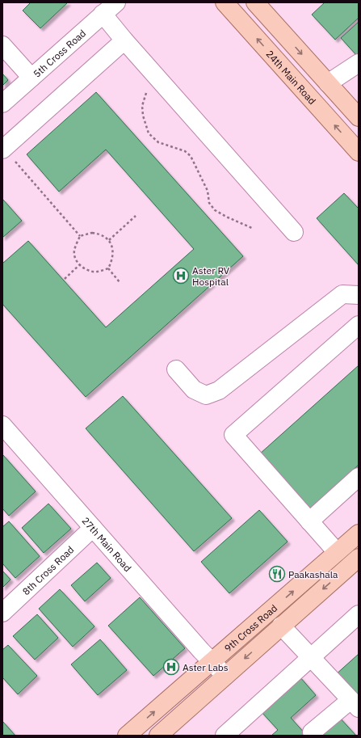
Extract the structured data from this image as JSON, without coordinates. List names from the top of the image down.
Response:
{
  "streets": {
    "main road": ["24th Main Road", "9th Cross Road"],
    "street": ["5th Cross Road", "27th Main Road", "8th Cross Road"]
  },
  "crossings": [
    ["27th Main Road", "8th Cross Road"],
    ["27th Main Road", "9th Cross Road"]
  ],
  "places": {
    "hospital": ["Aster RV Hospital", "Aster Labs"],
    "restaurant": ["Paakashala"]
  }
}
